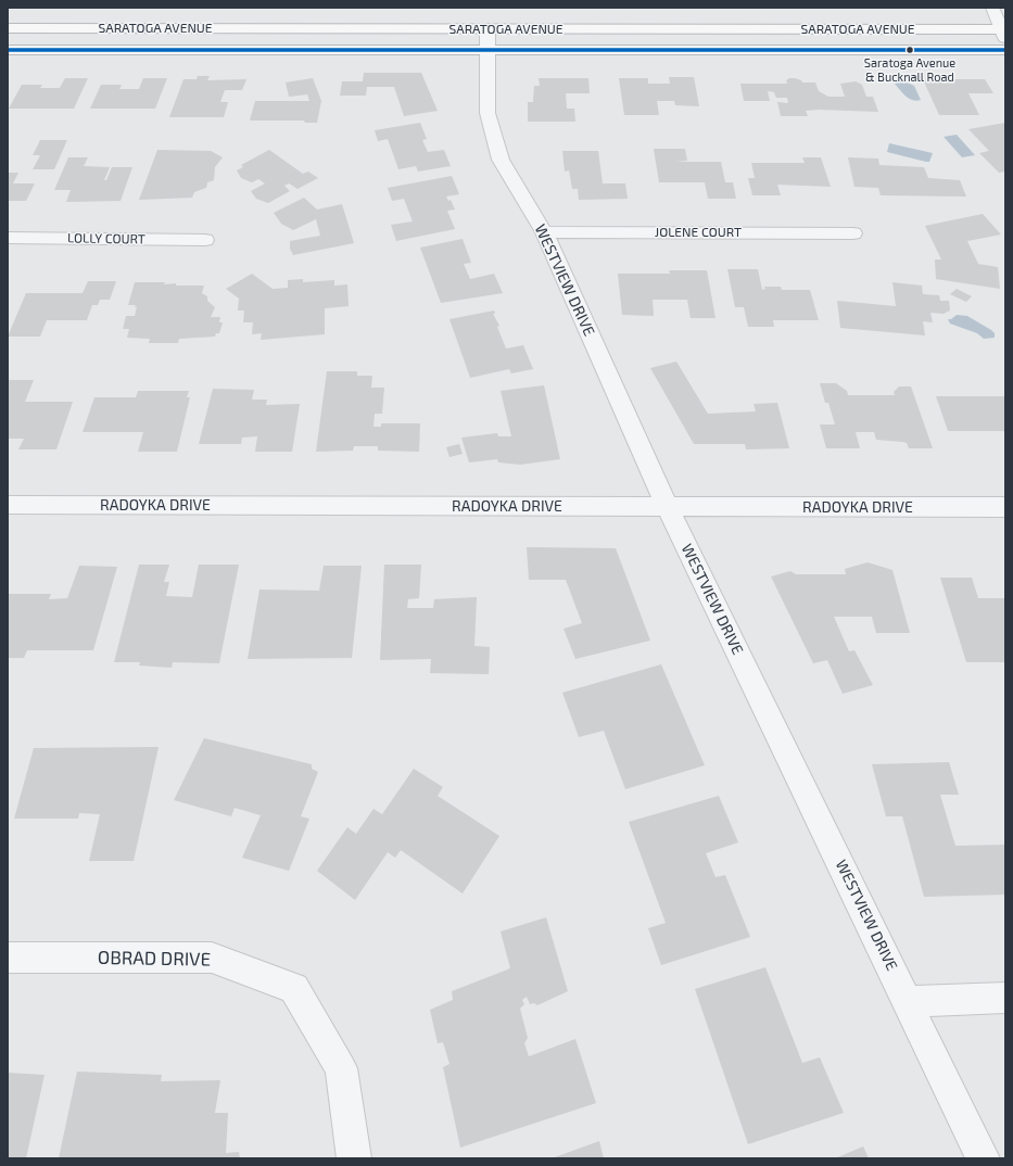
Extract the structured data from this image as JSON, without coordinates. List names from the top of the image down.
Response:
{
  "streets": {
    "highway": ["SARATOGA AVENUE"],
    "street": [
      "JOLENE COURT",
      "LOLLY COURT",
      "WESTVIEW DRIVE",
      "RADOYKA DRIVE",
      "OBRAD DRIVE"
    ]
  },
  "crossings": [
    ["SARATOGA AVENUE", "WESTVIEW DRIVE"],
    ["JOLENE COURT", "WESTVIEW DRIVE"],
    ["WESTVIEW DRIVE", "RADOYKA DRIVE"]
  ],
  "places": ["Saratoga Avenue & Bucknall Road"]
}
